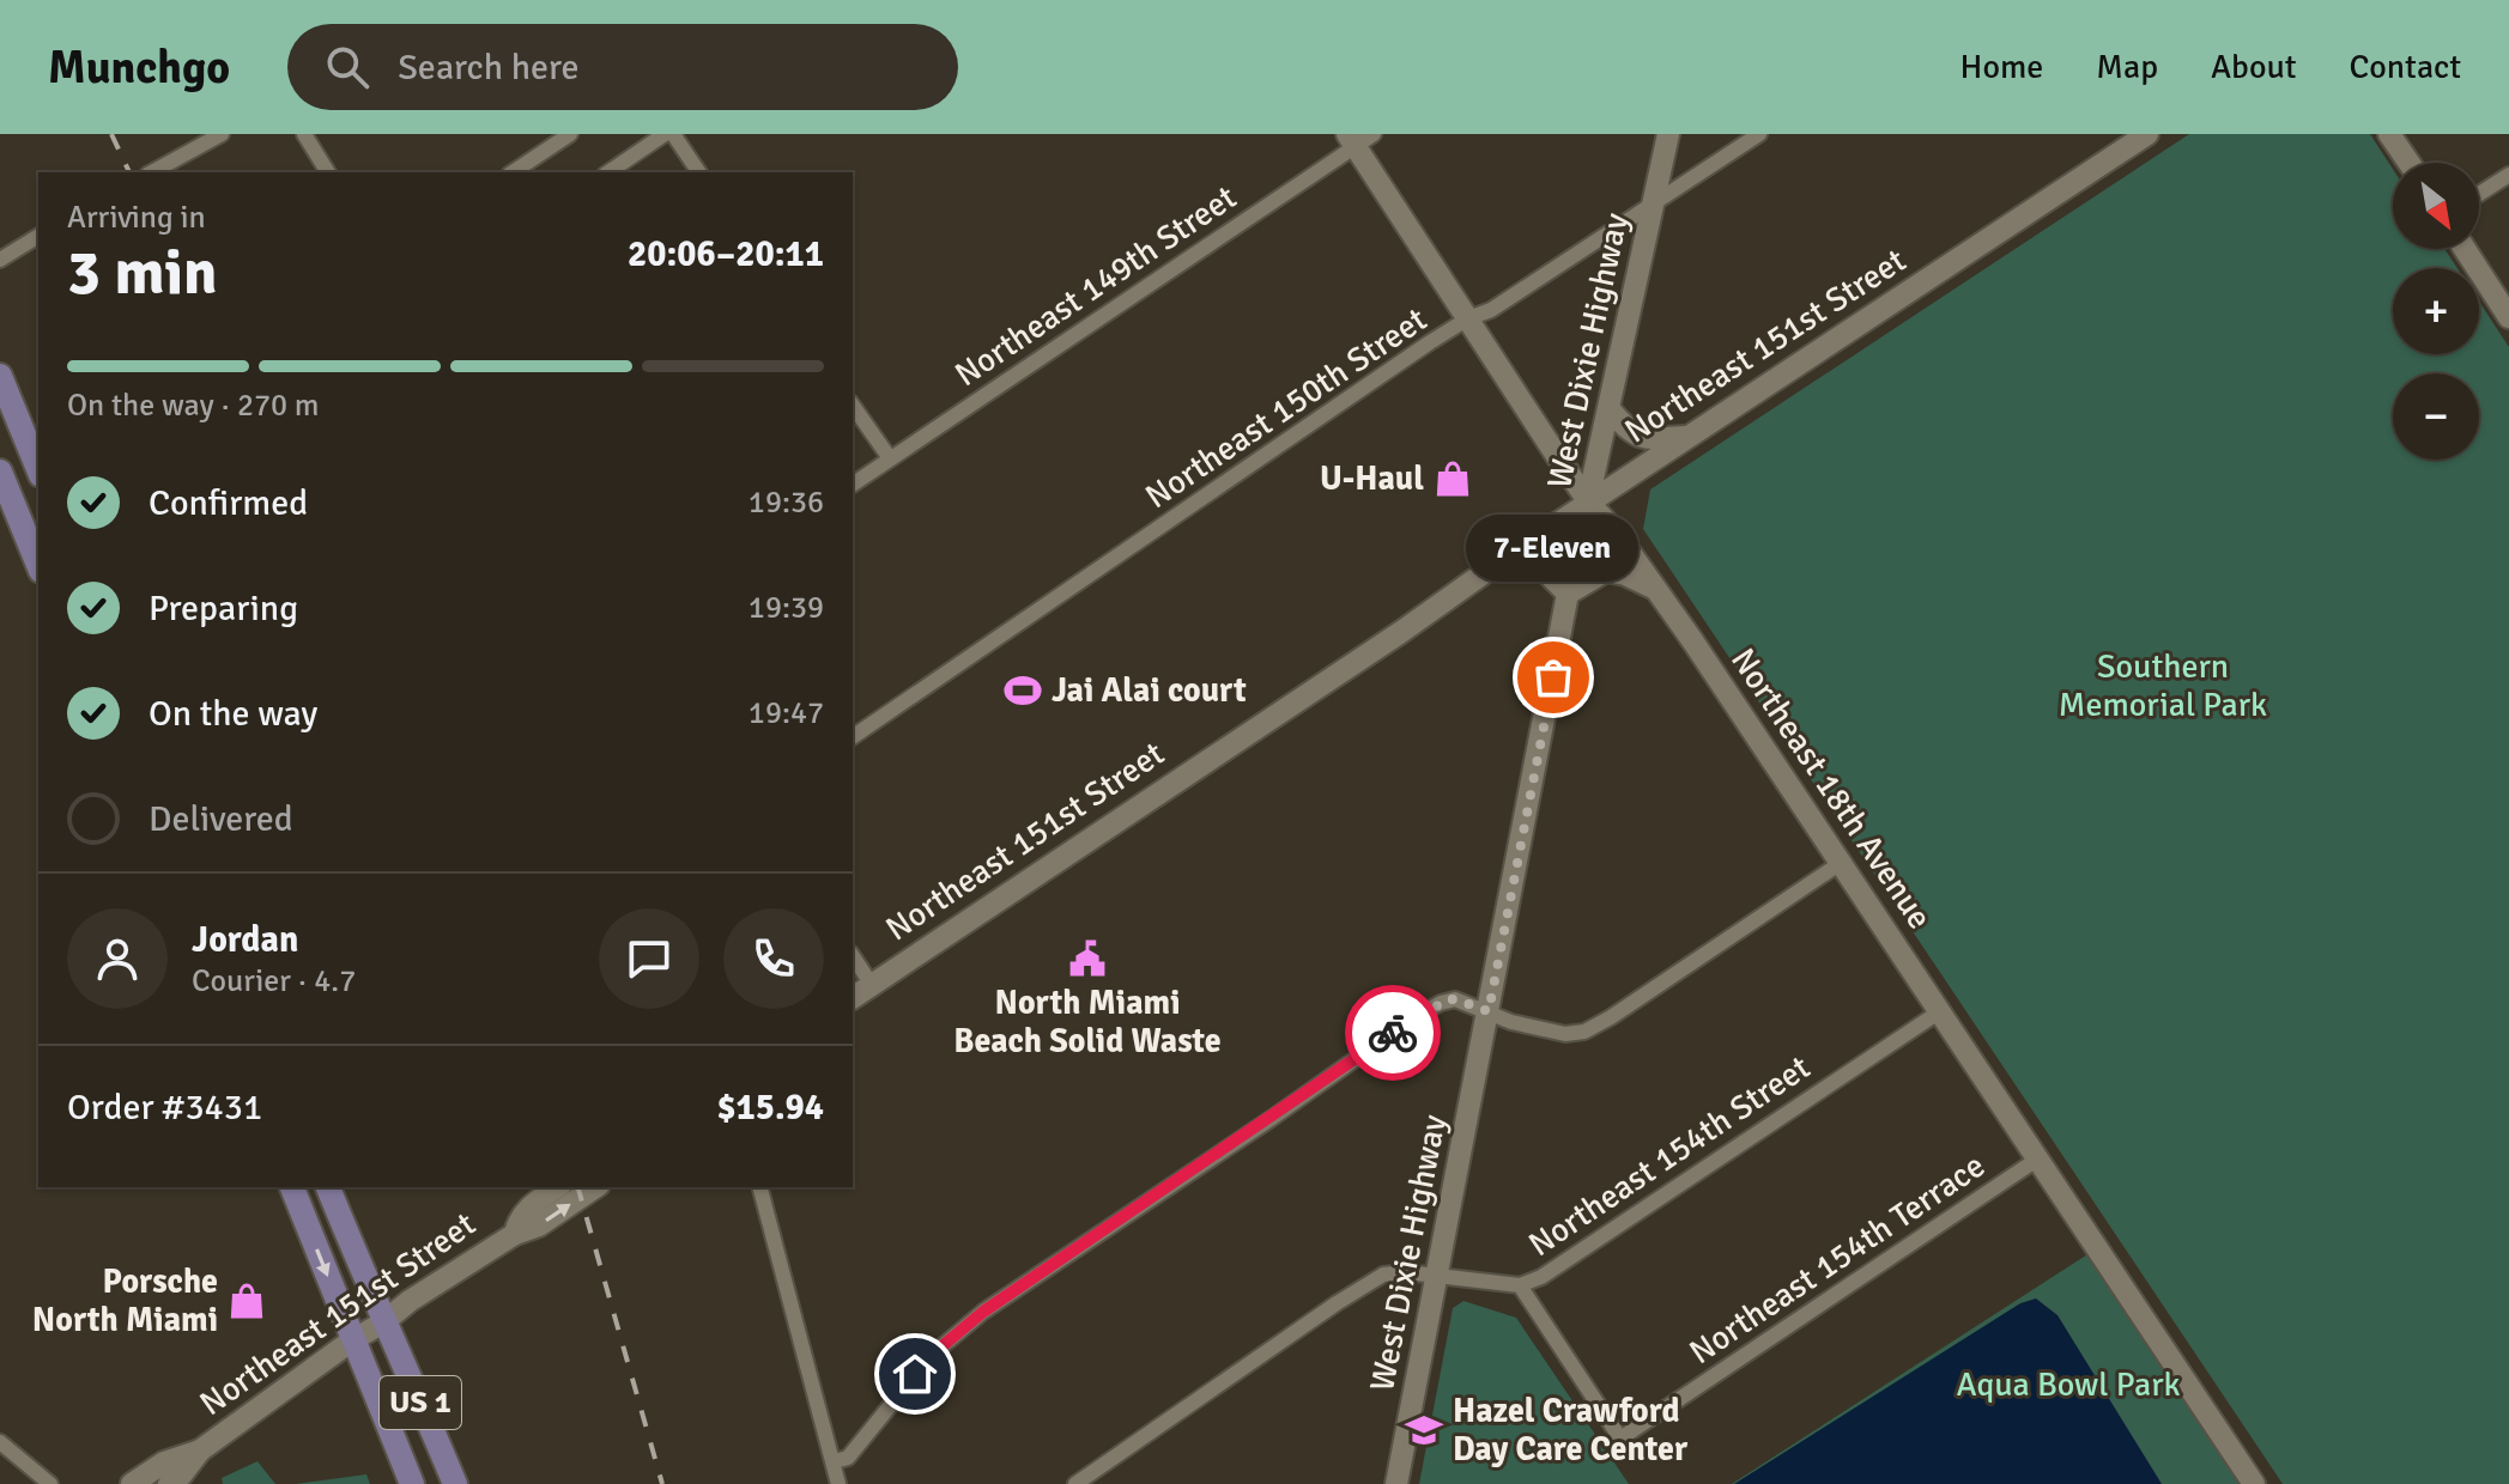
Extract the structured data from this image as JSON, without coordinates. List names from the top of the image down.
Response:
{
  "streets": {
    "main road": ["US 1"],
    "street": [
      "Northeast 149th Street",
      "Northeast 151st Street",
      "West Dixie Highway",
      "Northeast 150th Street",
      "Northeast 18th Avenue",
      "Northeast 154th Street",
      "Northeast 154th Terrace"
    ]
  },
  "crossings": [
    ["Northeast 149th Street", "Northeast 18th Avenue"],
    ["Northeast 151st Street", "West Dixie Highway"],
    ["Northeast 151st Street", "Northeast 18th Avenue"],
    ["Northeast 151st Street", "US 1"],
    ["West Dixie Highway", "Northeast 150th Street"],
    ["West Dixie Highway", "Northeast 18th Avenue"],
    ["West Dixie Highway", "Northeast 154th Street"],
    ["Northeast 150th Street", "Northeast 18th Avenue"],
    ["Northeast 18th Avenue", "Northeast 154th Street"],
    ["Northeast 18th Avenue", "Northeast 154th Terrace"],
    ["Northeast 154th Street", "Northeast 154th Terrace"]
  ],
  "parks": ["Southern Memorial Park", "Aqua Bowl Park"],
  "places": {
    "shop": ["U-Haul", "Porsche North Miami"],
    "other": ["7-Eleven"],
    "sports": ["Jai Alai court"],
    "public building": ["North Miami Beach Solid Waste"],
    "school or university": ["Hazel Crawford Day Care Center"]
  },
  "north": "bottom right",
  "page": {
    "header": "Munchgo",
    "search": "Search here",
    "nav": [
      "Home",
      "Map",
      "About",
      "Contact"
    ],
    "map_buttons": ["+", "−"],
    "heading": ["3 min", "Arriving in", "20:06–20:11"],
    "panel": [
      "Jordan",
      "Courier · 4.7",
      "Order #3431",
      "$15.94"
    ],
    "bar": "On the way · 270 m",
    "list": [
      ["Confirmed", "19:36"],
      ["Preparing", "19:39"],
      ["On the way", "19:47"],
      "Delivered"
    ],
    "bubble": "7-Eleven"
  }
}
